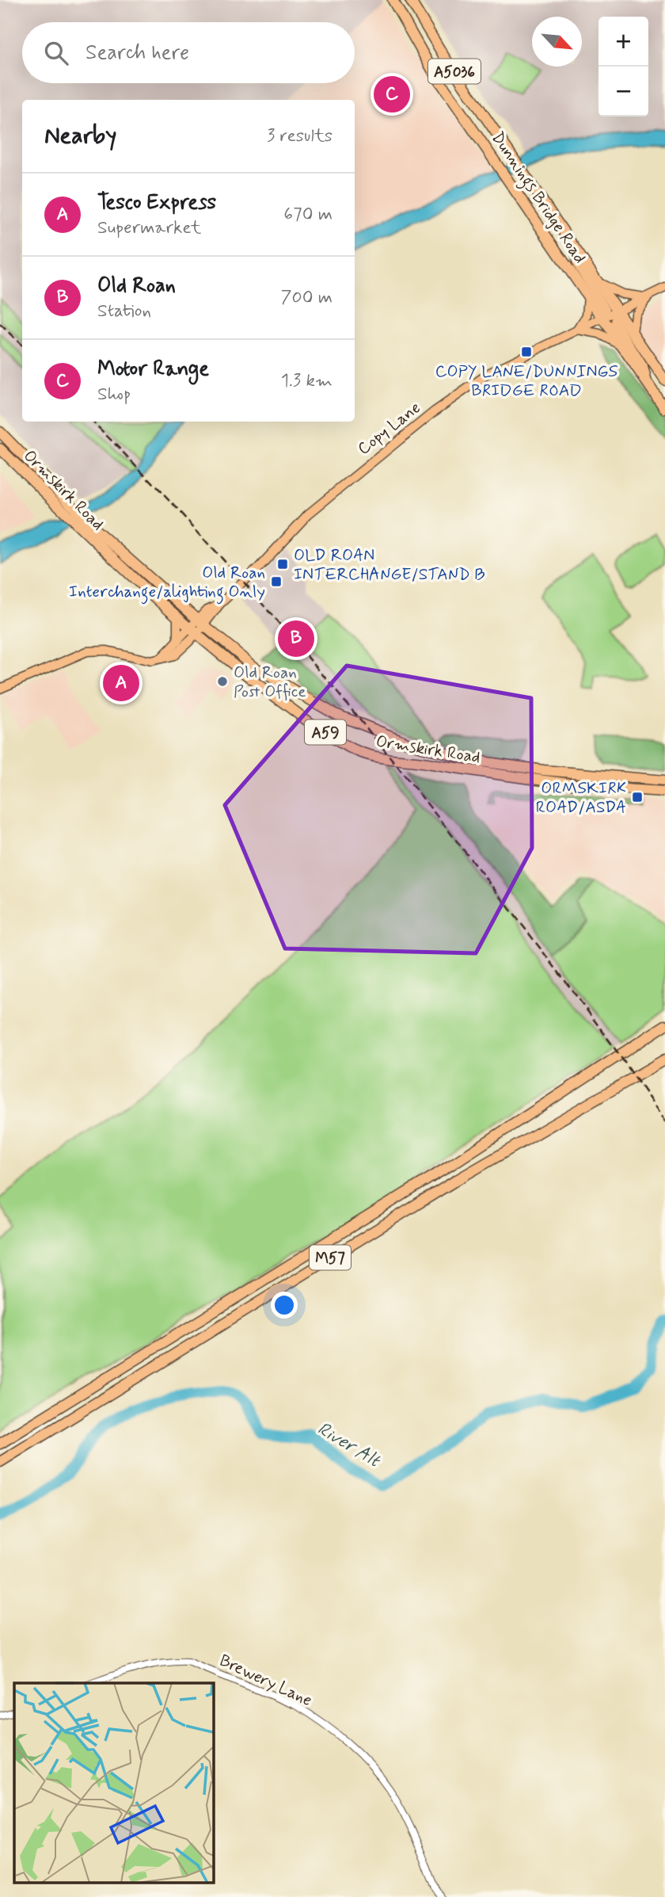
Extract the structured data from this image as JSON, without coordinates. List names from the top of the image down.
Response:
{
  "streets": {
    "highway": [
      "A5036",
      "Dunnings Bridge Road",
      "Ormskirk Road",
      "A59",
      "M57"
    ],
    "main road": ["Copy Lane"],
    "street": ["Brewery Lane"]
  },
  "crossings": [
    ["Dunnings Bridge Road", "Copy Lane"],
    ["Copy Lane", "Ormskirk Road"]
  ],
  "water": ["River Alt"],
  "places": {
    "transit": [
      "COPY LANE/DUNNINGS BRIDGE ROAD",
      "OLD ROAN INTERCHANGE/STAND B",
      "Old Roan Interchange/alighting Only",
      "ORMSKIRK ROAD/ASDA"
    ],
    "other": ["Old Roan Post Office"]
  },
  "north": "bottom right",
  "page": {
    "map_buttons": ["+", "−"],
    "search": "Search here",
    "pins": ["C", "B", "A"],
    "heading": ["Nearby", "3 results"],
    "list": [
      {
        "mark": "A",
        "name": "Tesco Express",
        "note": "Supermarket",
        "value": "670 m"
      },
      {
        "mark": "B",
        "name": "Old Roan",
        "note": "Station",
        "value": "700 m"
      },
      {
        "mark": "C",
        "name": "Motor Range",
        "note": "Shop",
        "value": "1.3 km"
      }
    ]
  }
}
